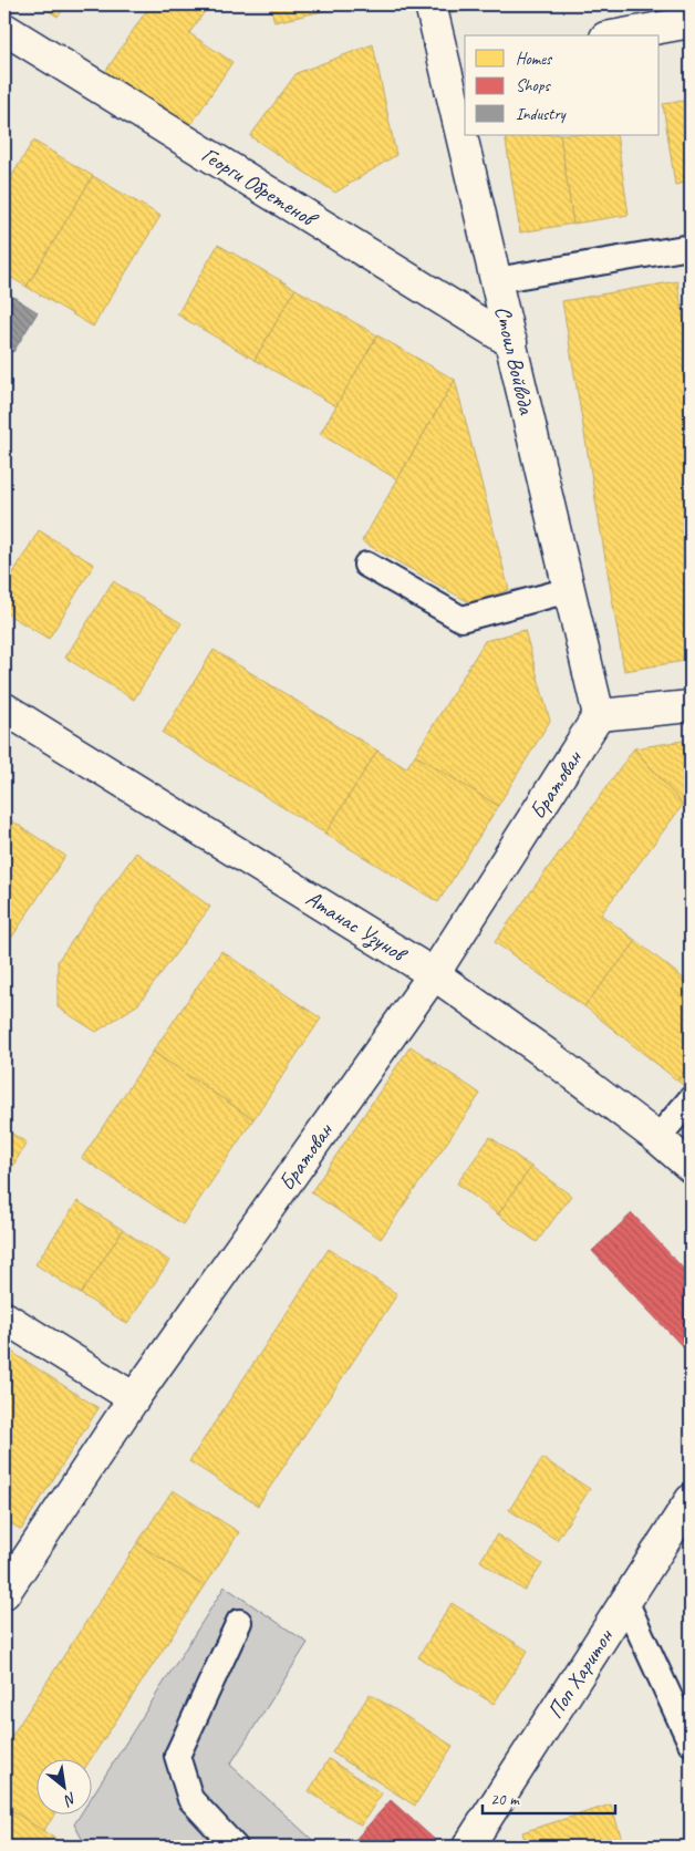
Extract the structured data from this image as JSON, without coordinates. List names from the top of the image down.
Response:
{
  "streets": {
    "street": [
      "Георги Обретенов",
      "Стоил Войвода",
      "Братован",
      "Атанас Узунов",
      "Поп Харитон"
    ]
  },
  "crossings": [
    ["Георги Обретенов", "Стоил Войвода"],
    ["Стоил Войвода", "Братован"],
    ["Братован", "Атанас Узунов"]
  ],
  "legend": ["Homes", "Shops", "Industry"],
  "scale_bar": "20 m",
  "north": "bottom right"
}
